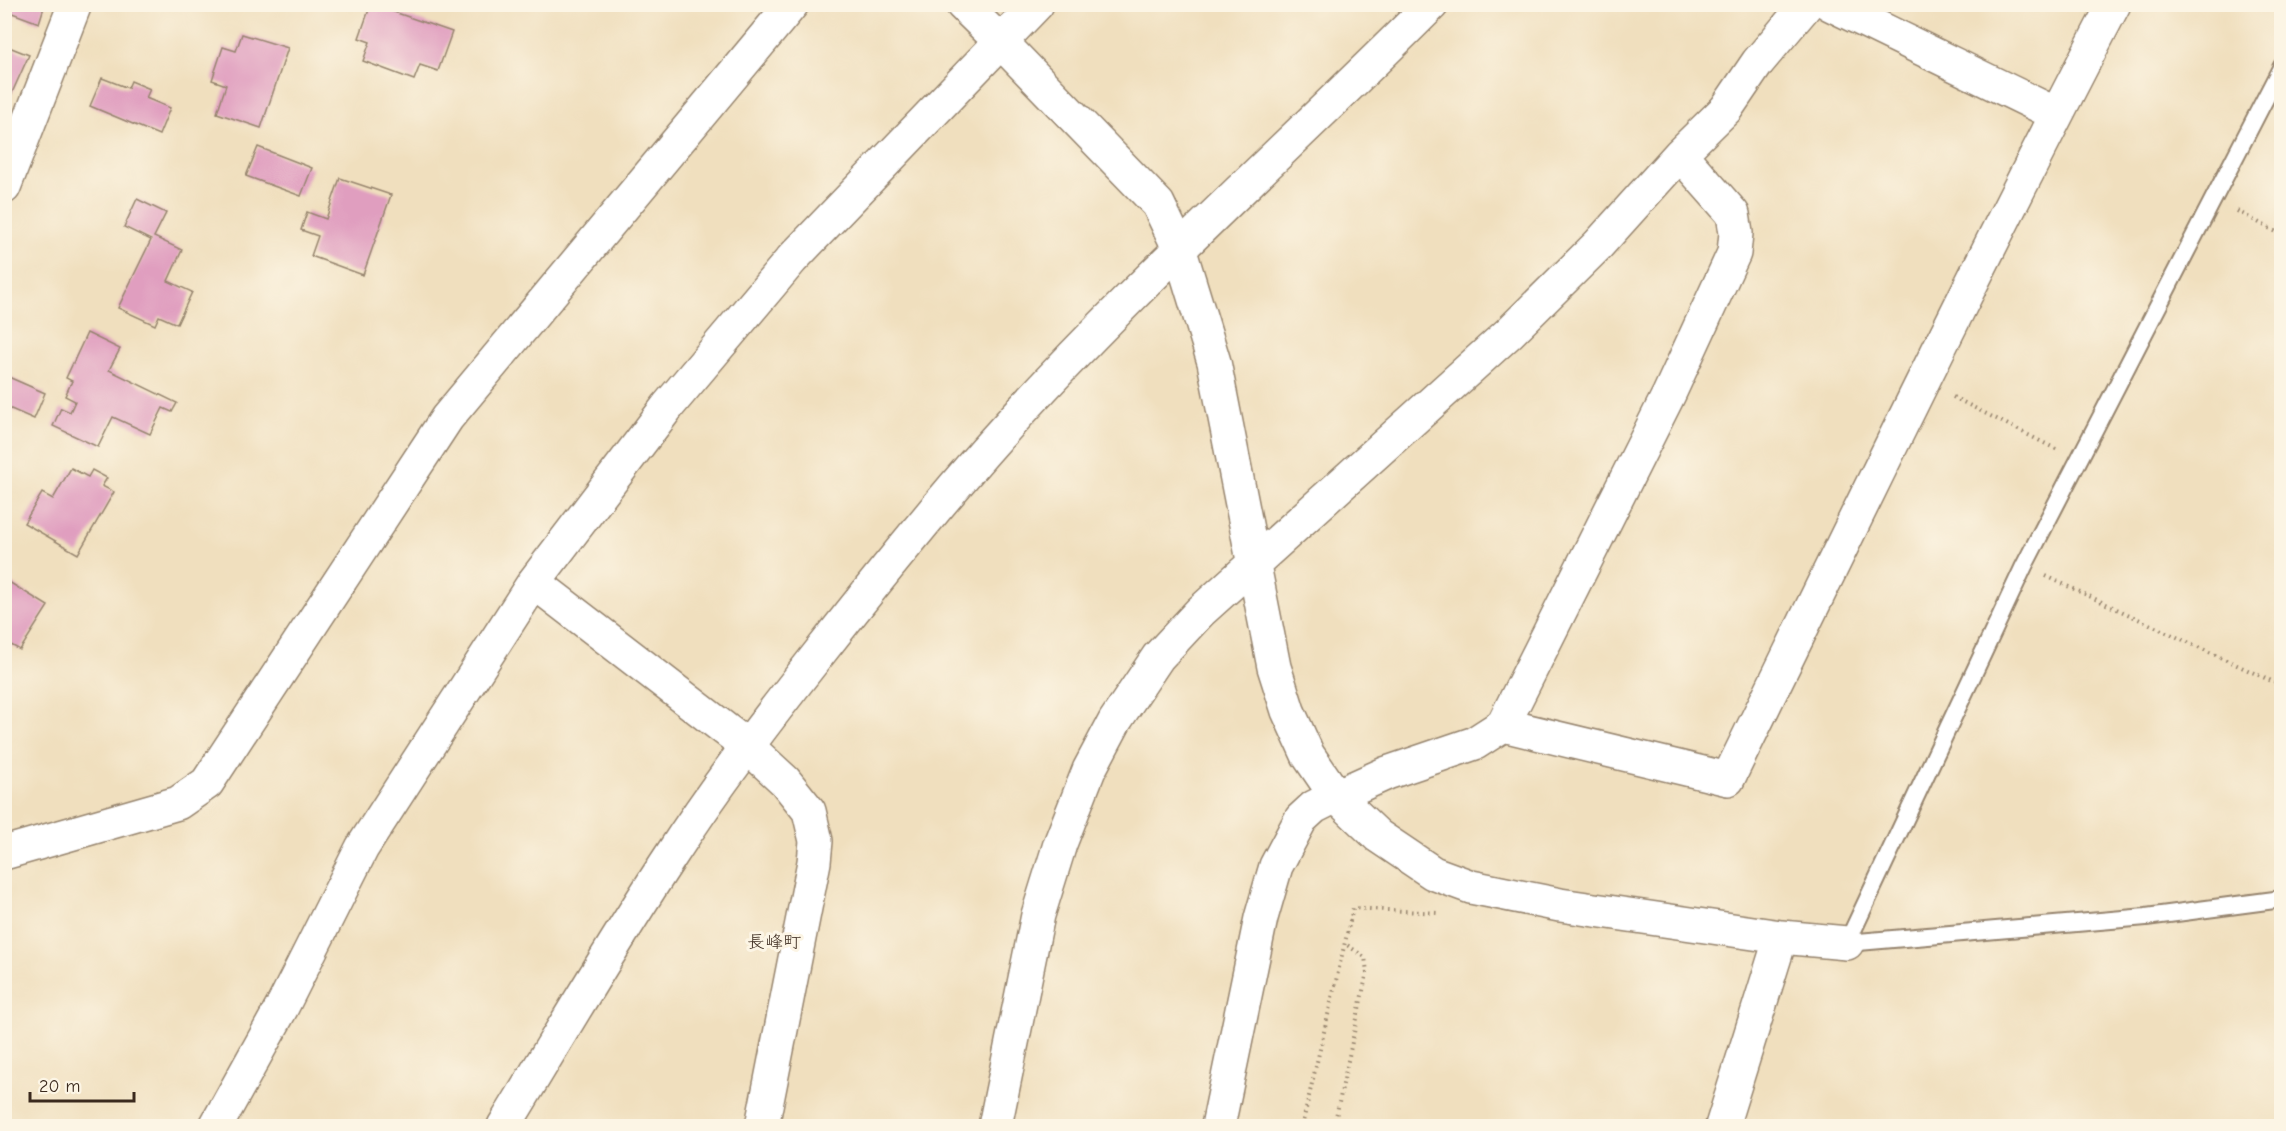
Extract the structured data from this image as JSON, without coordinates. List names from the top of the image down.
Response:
{
  "districts": ["長峰町"],
  "scale_bar": "20 m"
}
